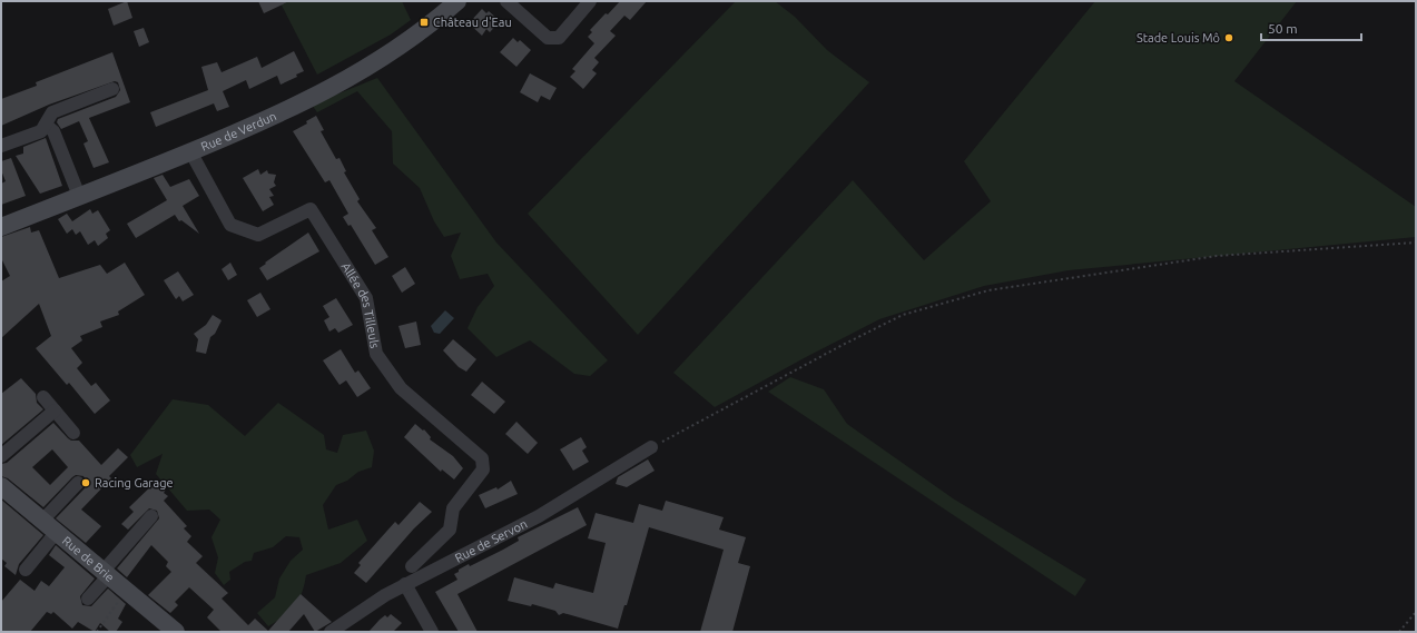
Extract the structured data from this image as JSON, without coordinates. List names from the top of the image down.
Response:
{
  "streets": {
    "street": [
      "Rue de Verdun",
      "Allée des Tilleuls",
      "Rue de Servon",
      "Rue de Brie"
    ]
  },
  "crossings": [
    ["Rue de Verdun", "Allée des Tilleuls"]
  ],
  "places": {
    "transit": ["Château d'Eau"],
    "other": ["Stade Louis Mô", "Racing Garage"]
  },
  "scale_bar": "50 m"
}
